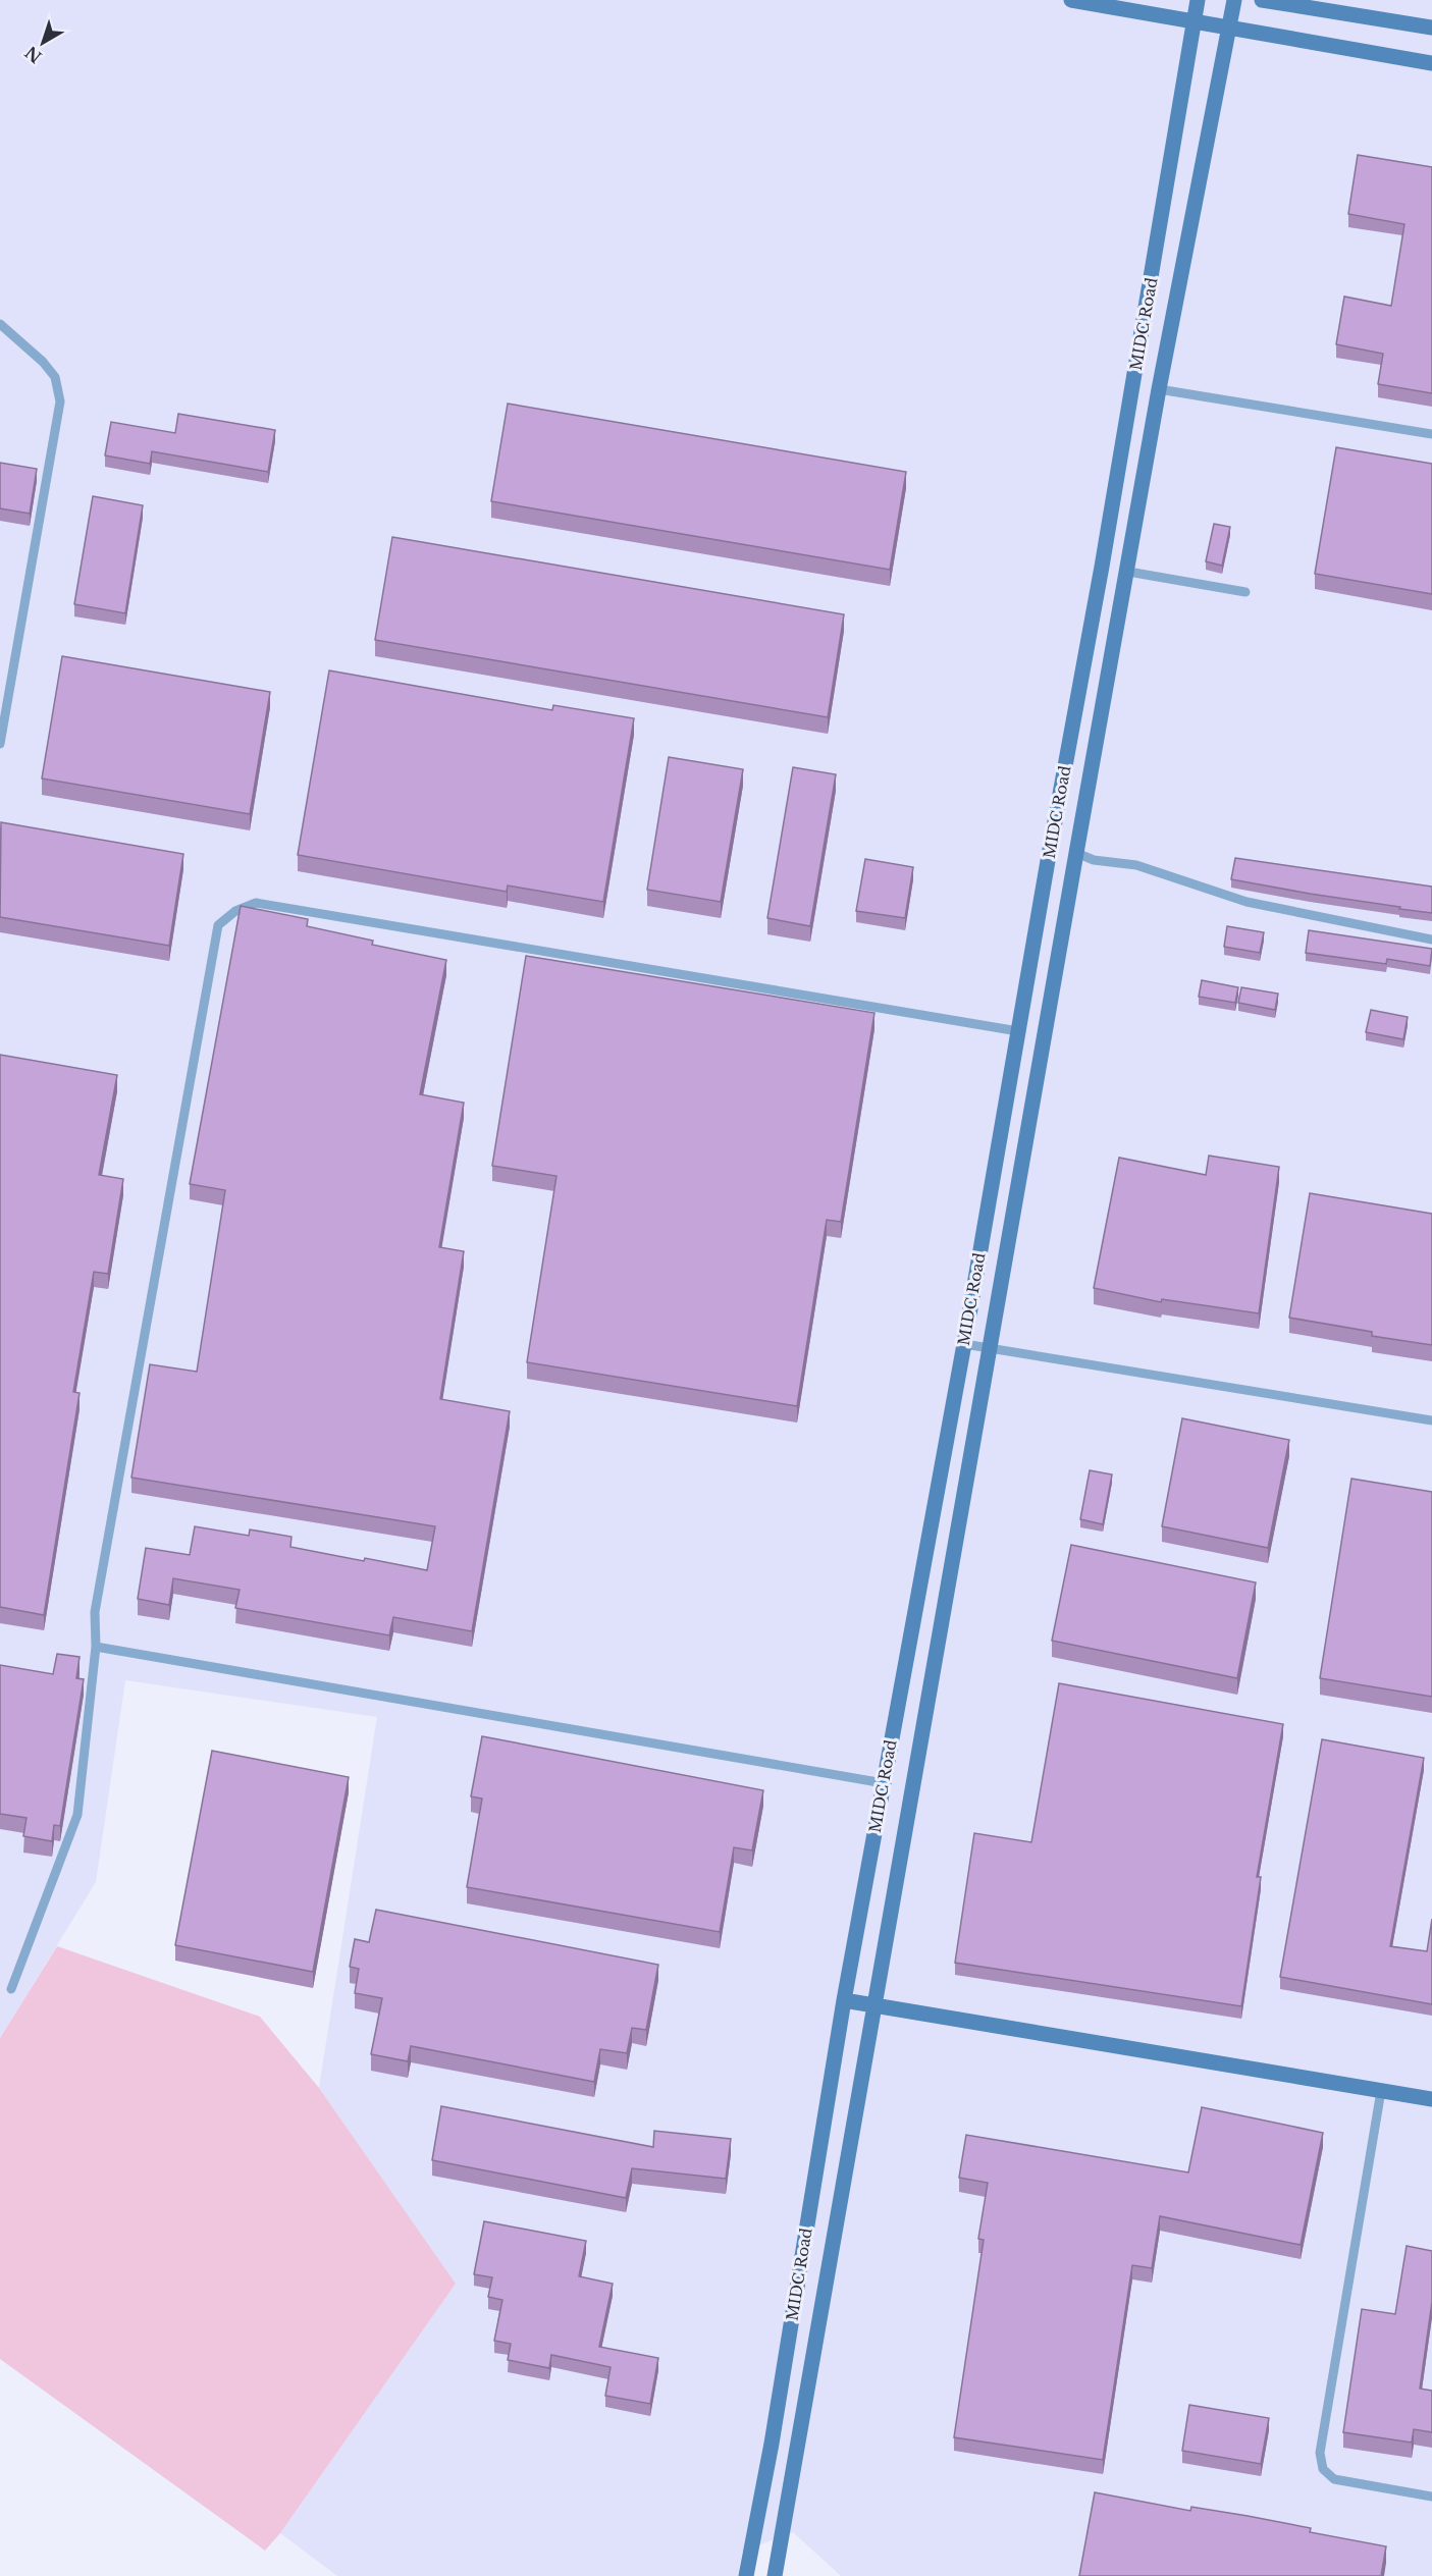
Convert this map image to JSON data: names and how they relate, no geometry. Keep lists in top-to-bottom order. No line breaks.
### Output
{"streets":{"street":["MIDC Road"]},"north":"bottom left"}
